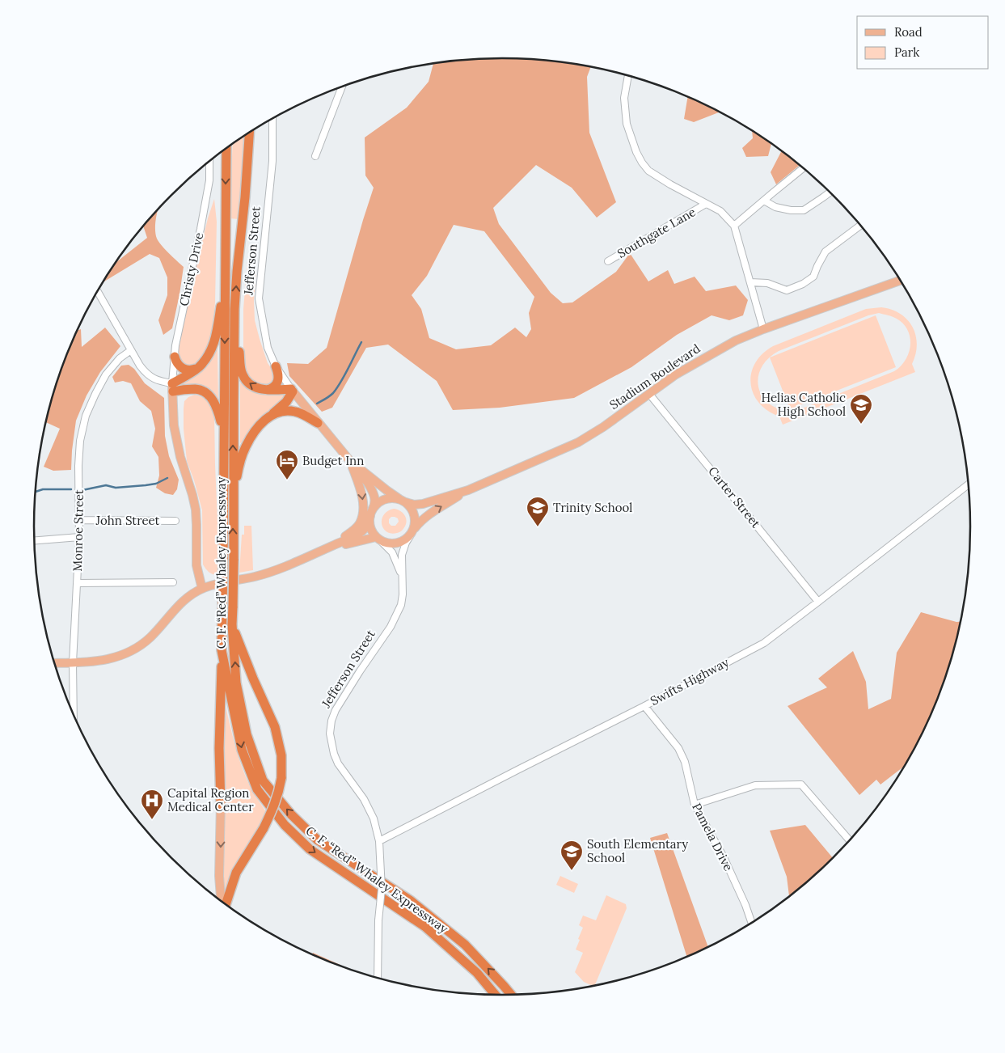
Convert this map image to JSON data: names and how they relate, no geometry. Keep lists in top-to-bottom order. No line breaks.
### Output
{"streets":{"highway":["C. F. “Red” Whaley Expressway"],"main road":["Jefferson Street","Stadium Boulevard"],"street":["Southgate Lane","Christy Drive","Carter Street","John Street","Monroe Street","Swifts Highway","Pamela Drive"]},"crossings":[["Jefferson Street","Swifts Highway"],["Stadium Boulevard","Carter Street"],["Carter Street","Swifts Highway"],["John Street","Monroe Street"],["Swifts Highway","Pamela Drive"]],"places":{"school or university":["Helias Catholic High School","Trinity School","South Elementary School"],"hotel":["Budget Inn"],"hospital":["Capital Region Medical Center"]},"legend":["Road","Park"]}
